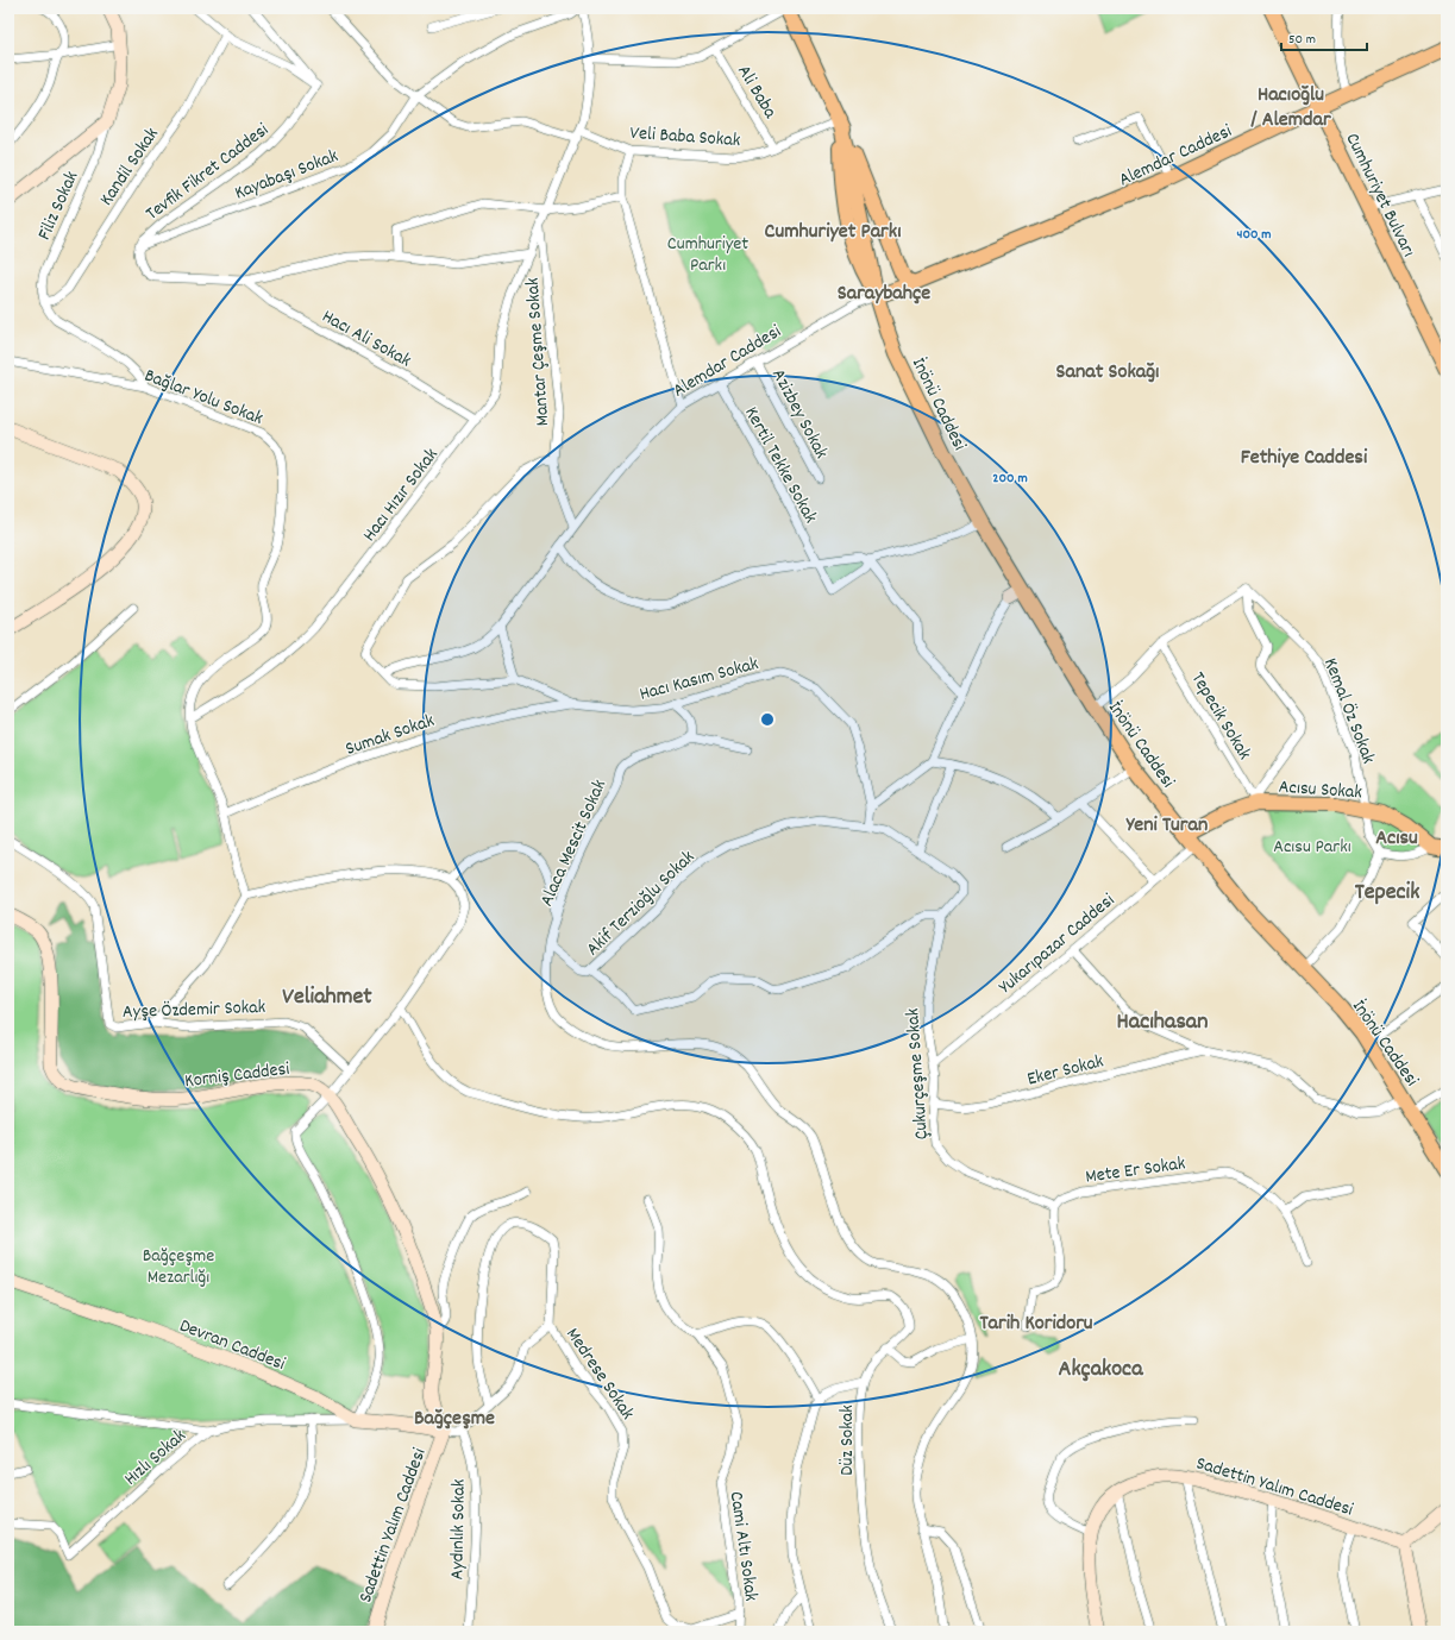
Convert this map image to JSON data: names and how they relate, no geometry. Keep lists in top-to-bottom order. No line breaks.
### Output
{"streets":{"main road":["Alemdar Caddesi","Cumhuriyet Bulvarı","İnönü Caddesi","Acısu Sokak","Korniş Caddesi","Devran Caddesi","Sadettin Yalım Caddesi"],"street":["Ali Baba","Veli Baba Sokak","Kandil Sokak","Tevfik Fikret Caddesi","Kayabaşı Sokak","Filiz Sokak","Hacı Ali Sokak","Mantar Çeşme Sokak","Bağlar Yolu Sokak","Azizbey Sokak","Kertil Tekke Sokak","Hacı Hızır Sokak","Hacı Kasım Sokak","Kemal Öz Sokak","Tepecik Sokak","Sumak Sokak","Alaca Mescit Sokak","Akif Terzioğlu Sokak","Yukarıpazar Caddesi","Ayşe Özdemir Sokak","Eker Sokak","Çukurçeşme Sokak","Mete Er Sokak","Medrese Sokak","Düz Sokak","Hızlı Sokak","Aydınlık Sokak","Cami Altı Sokak"]},"crossings":[["Ali Baba","Veli Baba Sokak"],["Veli Baba Sokak","Kayabaşı Sokak"],["Veli Baba Sokak","İnönü Caddesi"],["Veli Baba Sokak","Hacı Hızır Sokak"],["Alemdar Caddesi","Cumhuriyet Bulvarı"],["Alemdar Caddesi","Mantar Çeşme Sokak"],["Alemdar Caddesi","İnönü Caddesi"],["Alemdar Caddesi","Azizbey Sokak"],["Alemdar Caddesi","Kertil Tekke Sokak"],["Alemdar Caddesi","Hacı Kasım Sokak"],["Kandil Sokak","Filiz Sokak"],["Tevfik Fikret Caddesi","Kayabaşı Sokak"],["Hacı Ali Sokak","Hacı Hızır Sokak"],["Mantar Çeşme Sokak","Hacı Hızır Sokak"],["Mantar Çeşme Sokak","Hacı Kasım Sokak"],["Bağlar Yolu Sokak","Hacı Hızır Sokak"],["İnönü Caddesi","Acısu Sokak"],["İnönü Caddesi","Yukarıpazar Caddesi"],["Hacı Kasım Sokak","Sumak Sokak"],["Hacı Kasım Sokak","Akif Terzioğlu Sokak"],["Kemal Öz Sokak","Acısu Sokak"],["Tepecik Sokak","Acısu Sokak"],["Acısu Sokak","Yukarıpazar Caddesi"],["Alaca Mescit Sokak","Akif Terzioğlu Sokak"],["Yukarıpazar Caddesi","Çukurçeşme Sokak"],["Eker Sokak","Çukurçeşme Sokak"],["Çukurçeşme Sokak","Mete Er Sokak"],["Devran Caddesi","Hızlı Sokak"],["Devran Caddesi","Sadettin Yalım Caddesi"],["Medrese Sokak","Aydınlık Sokak"],["Medrese Sokak","Cami Altı Sokak"]],"districts":["Hacıoğlu / Alemdar","Cumhuriyet Parkı","Saraybahçe","Sanat Sokağı","Fethiye Caddesi","Yeni Turan","Acısu","Tepecik","Veliahmet","Hacıhasan","Tarih Koridoru","Akçakoca","Bağçeşme"],"parks":["Cumhuriyet Parkı","Acısu Parkı","Bağçeşme Mezarlığı"],"scale_bar":"50 m","rings":["400 m","200 m"]}
